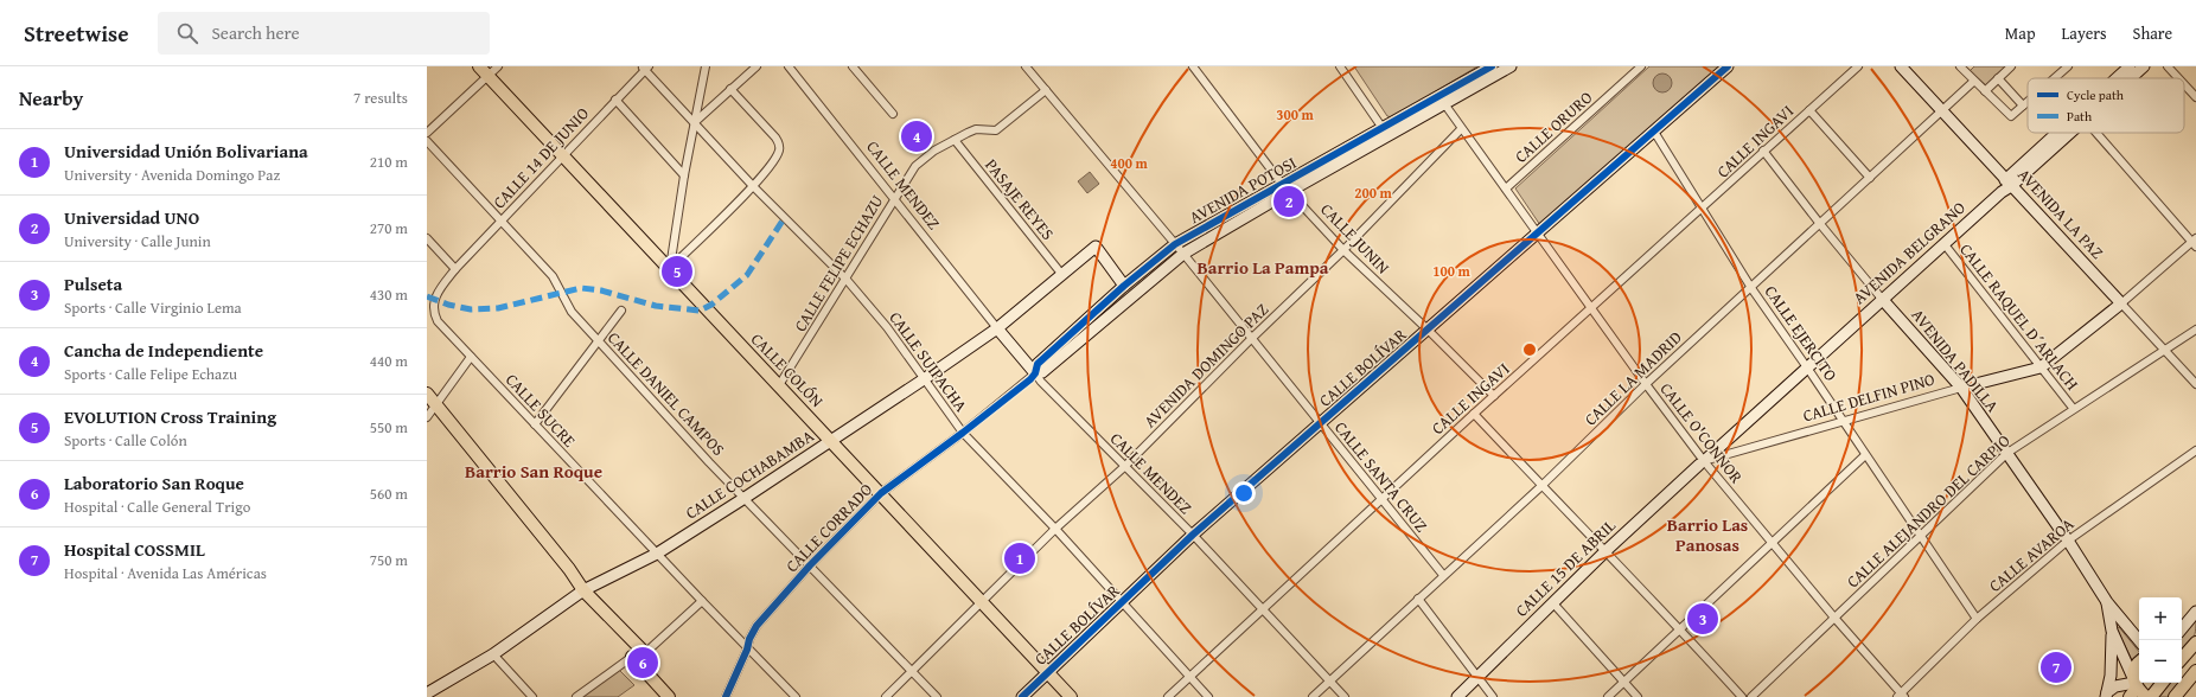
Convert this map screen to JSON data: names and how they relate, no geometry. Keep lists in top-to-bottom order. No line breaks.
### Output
{"streets":{"main road":["CALLE COLÓN"],"street":["CALLE ORURO","CALLE INGAVI","CALLE 14 DE JUNIO","CALLE MENDEZ","AVENIDA POTOSI","PASAJE REYES","AVENIDA LA PAZ","CALLE JUNIN","AVENIDA BELGRANO","CALLE FELIPE ECHAZU","CALLE RAQUEL D´ARLACH","CALLE EJERCITO","AVENIDA PADILLA","CALLE SUIPACHA","AVENIDA DOMINGO PAZ","CALLE BOLÍVAR","CALLE LA MADRID","CALLE DANIEL CAMPOS","CALLE DELFIN PINO","CALLE SUCRE","CALLE O'CONNOR","CALLE COCHABAMBA","CALLE SANTA CRUZ","CALLE ALEJANDRO DEL CARPIO","CALLE CORRADO","CALLE AVAROA","CALLE 15 DE ABRIL"]},"crossings":[["CALLE ORURO","CALLE O'CONNOR"],["CALLE INGAVI","CALLE MENDEZ"],["CALLE INGAVI","CALLE JUNIN"],["CALLE INGAVI","CALLE EJERCITO"],["CALLE INGAVI","AVENIDA PADILLA"],["CALLE INGAVI","CALLE SUIPACHA"],["CALLE INGAVI","CALLE O'CONNOR"],["CALLE INGAVI","CALLE SANTA CRUZ"],["CALLE 14 DE JUNIO","CALLE SUIPACHA"],["CALLE 14 DE JUNIO","CALLE COLÓN"],["CALLE 14 DE JUNIO","CALLE DANIEL CAMPOS"],["CALLE 14 DE JUNIO","CALLE SUCRE"],["CALLE MENDEZ","AVENIDA POTOSI"],["CALLE MENDEZ","CALLE FELIPE ECHAZU"],["CALLE MENDEZ","AVENIDA DOMINGO PAZ"],["CALLE MENDEZ","CALLE BOLÍVAR"],["CALLE MENDEZ","CALLE LA MADRID"],["CALLE MENDEZ","CALLE COCHABAMBA"],["CALLE MENDEZ","CALLE CORRADO"],["AVENIDA POTOSI","CALLE JUNIN"],["AVENIDA POTOSI","CALLE O'CONNOR"],["AVENIDA POTOSI","CALLE COCHABAMBA"],["AVENIDA POTOSI","CALLE SANTA CRUZ"],["AVENIDA POTOSI","CALLE CORRADO"],["PASAJE REYES","CALLE FELIPE ECHAZU"],["PASAJE REYES","CALLE COCHABAMBA"],["AVENIDA LA PAZ","AVENIDA BELGRANO"],["AVENIDA LA PAZ","CALLE LA MADRID"],["AVENIDA LA PAZ","CALLE DELFIN PINO"],["AVENIDA LA PAZ","CALLE ALEJANDRO DEL CARPIO"],["CALLE JUNIN","AVENIDA DOMINGO PAZ"],["CALLE JUNIN","CALLE BOLÍVAR"],["AVENIDA BELGRANO","CALLE RAQUEL D´ARLACH"],["AVENIDA BELGRANO","CALLE EJERCITO"],["AVENIDA BELGRANO","AVENIDA PADILLA"],["AVENIDA BELGRANO","CALLE DELFIN PINO"],["AVENIDA BELGRANO","CALLE O'CONNOR"],["AVENIDA BELGRANO","CALLE 15 DE ABRIL"],["CALLE FELIPE ECHAZU","CALLE SUIPACHA"],["CALLE FELIPE ECHAZU","CALLE COLÓN"],["CALLE FELIPE ECHAZU","CALLE SANTA CRUZ"],["CALLE RAQUEL D´ARLACH","CALLE DELFIN PINO"],["CALLE RAQUEL D´ARLACH","CALLE ALEJANDRO DEL CARPIO"],["CALLE EJERCITO","CALLE BOLÍVAR"],["CALLE EJERCITO","CALLE LA MADRID"],["CALLE EJERCITO","CALLE DELFIN PINO"],["CALLE EJERCITO","CALLE ALEJANDRO DEL CARPIO"],["CALLE EJERCITO","CALLE AVAROA"],["AVENIDA PADILLA","CALLE LA MADRID"],["AVENIDA PADILLA","CALLE DELFIN PINO"],["AVENIDA PADILLA","CALLE ALEJANDRO DEL CARPIO"],["AVENIDA PADILLA","CALLE AVAROA"],["CALLE SUIPACHA","AVENIDA DOMINGO PAZ"],["CALLE SUIPACHA","CALLE BOLÍVAR"],["CALLE SUIPACHA","CALLE COCHABAMBA"],["CALLE SUIPACHA","CALLE CORRADO"],["AVENIDA DOMINGO PAZ","CALLE COLÓN"],["AVENIDA DOMINGO PAZ","CALLE DANIEL CAMPOS"],["AVENIDA DOMINGO PAZ","CALLE O'CONNOR"],["AVENIDA DOMINGO PAZ","CALLE SANTA CRUZ"],["CALLE BOLÍVAR","CALLE COLÓN"],["CALLE BOLÍVAR","CALLE O'CONNOR"],["CALLE BOLÍVAR","CALLE SANTA CRUZ"],["CALLE COLÓN","CALLE COCHABAMBA"],["CALLE COLÓN","CALLE CORRADO"],["CALLE LA MADRID","CALLE O'CONNOR"],["CALLE LA MADRID","CALLE SANTA CRUZ"],["CALLE DANIEL CAMPOS","CALLE COCHABAMBA"],["CALLE DANIEL CAMPOS","CALLE CORRADO"],["CALLE DELFIN PINO","CALLE O'CONNOR"],["CALLE DELFIN PINO","CALLE 15 DE ABRIL"],["CALLE SUCRE","CALLE COCHABAMBA"],["CALLE SUCRE","CALLE CORRADO"],["CALLE O'CONNOR","CALLE ALEJANDRO DEL CARPIO"],["CALLE O'CONNOR","CALLE AVAROA"],["CALLE O'CONNOR","CALLE 15 DE ABRIL"]],"districts":["Barrio La Pampa","Barrio San Roque","Barrio Las Panosas"],"legend":["Cycle path","Path"],"page":{"header":"Streetwise","search":"Search here","nav":["Map","Layers","Share"],"heading":["Nearby","7 results"],"pins":["4","2","5","1","3","6","7"],"list":[{"mark":"1","name":"Universidad Unión Bolivariana","note":"University · Avenida Domingo Paz","value":"210 m"},{"mark":"2","name":"Universidad UNO","note":"University · Calle Junin","value":"270 m"},{"mark":"3","name":"Pulseta","note":"Sports · Calle Virginio Lema","value":"430 m"},{"mark":"4","name":"Cancha de Independiente","note":"Sports · Calle Felipe Echazu","value":"440 m"},{"mark":"5","name":"EVOLUTION Cross Training","note":"Sports · Calle Colón","value":"550 m"},{"mark":"6","name":"Laboratorio San Roque","note":"Hospital · Calle General Trigo","value":"560 m"},{"mark":"7","name":"Hospital COSSMIL","note":"Hospital · Avenida Las Américas","value":"750 m"}],"map_buttons":["+","−"]},"rings":["300 m","400 m","200 m","100 m"]}
